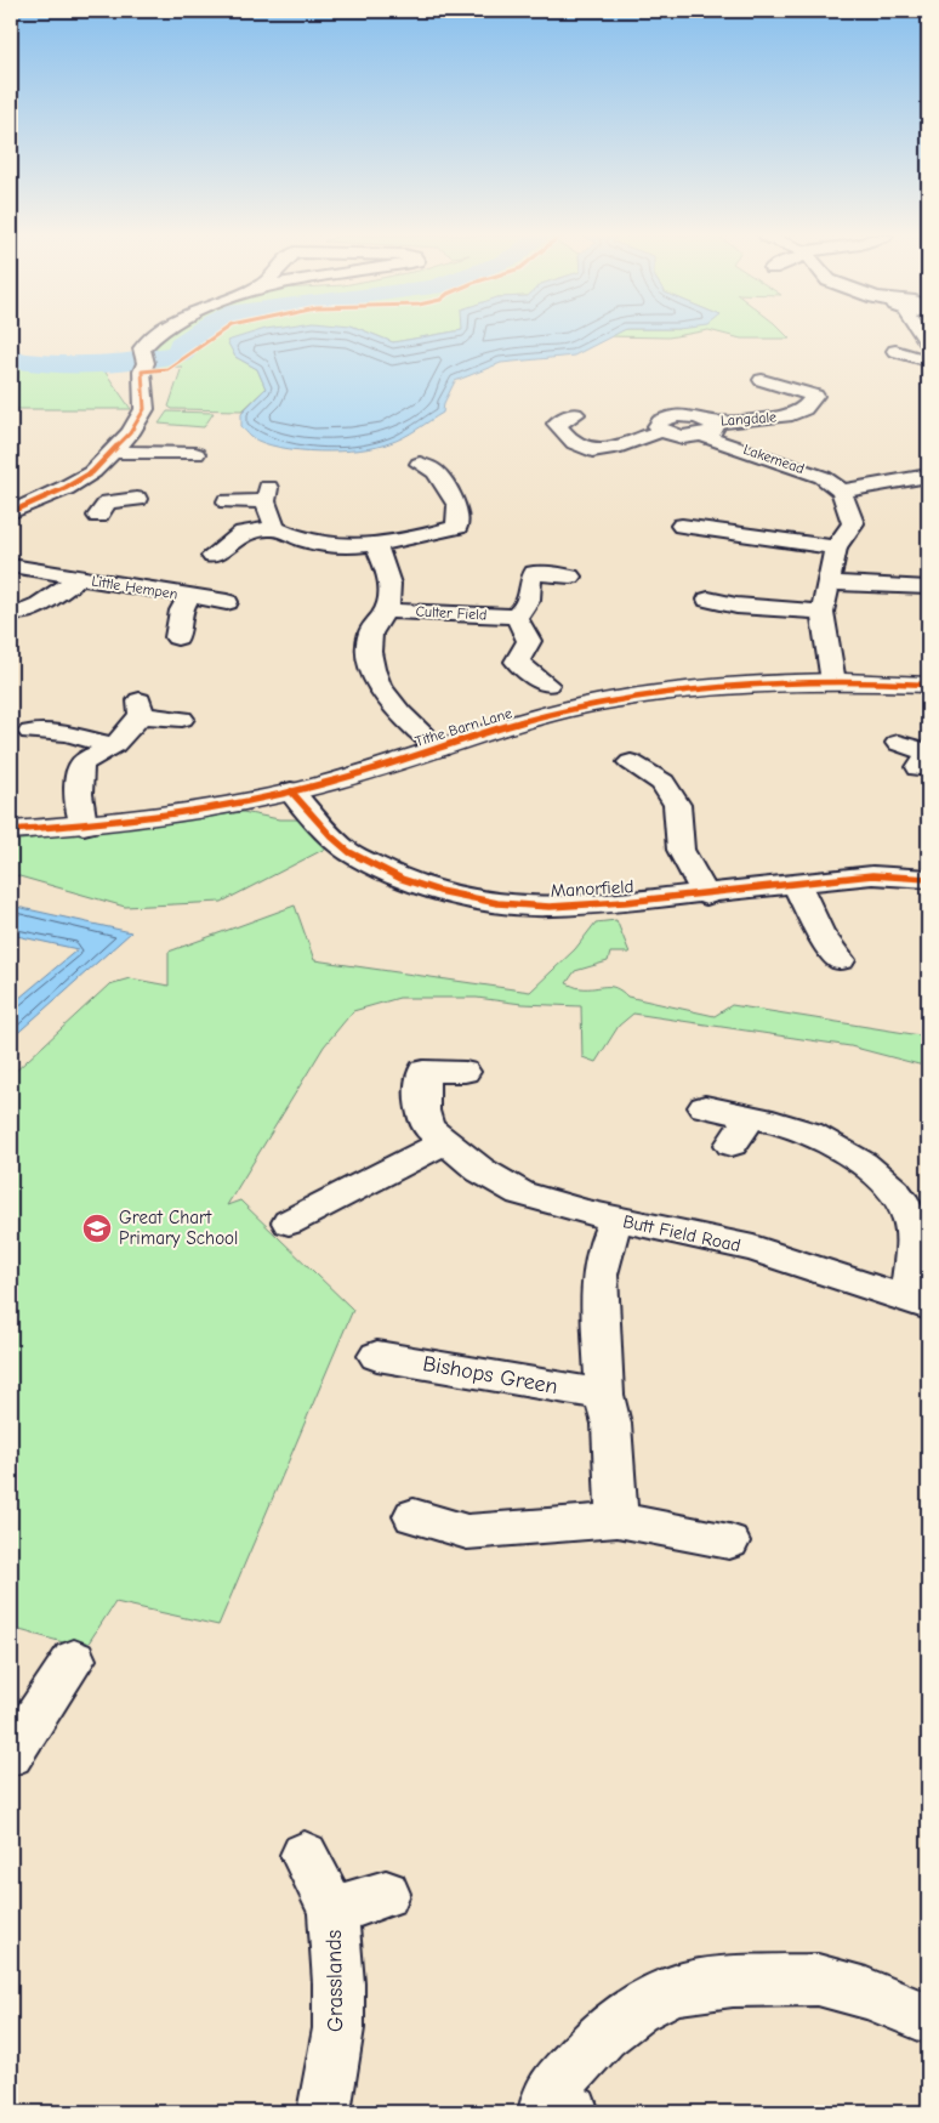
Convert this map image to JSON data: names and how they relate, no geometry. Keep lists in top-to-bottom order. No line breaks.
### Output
{"streets":{"street":["Langdale","Lakemead","Little Hempen","Culter Field","Tithe Barn Lane","Manorfield","Butt Field Road","Bishops Green","Grasslands"]},"crossings":[["Langdale","Lakemead"],["Tithe Barn Lane","Manorfield"]],"places":{"school or university":["Great Chart Primary School"]}}
